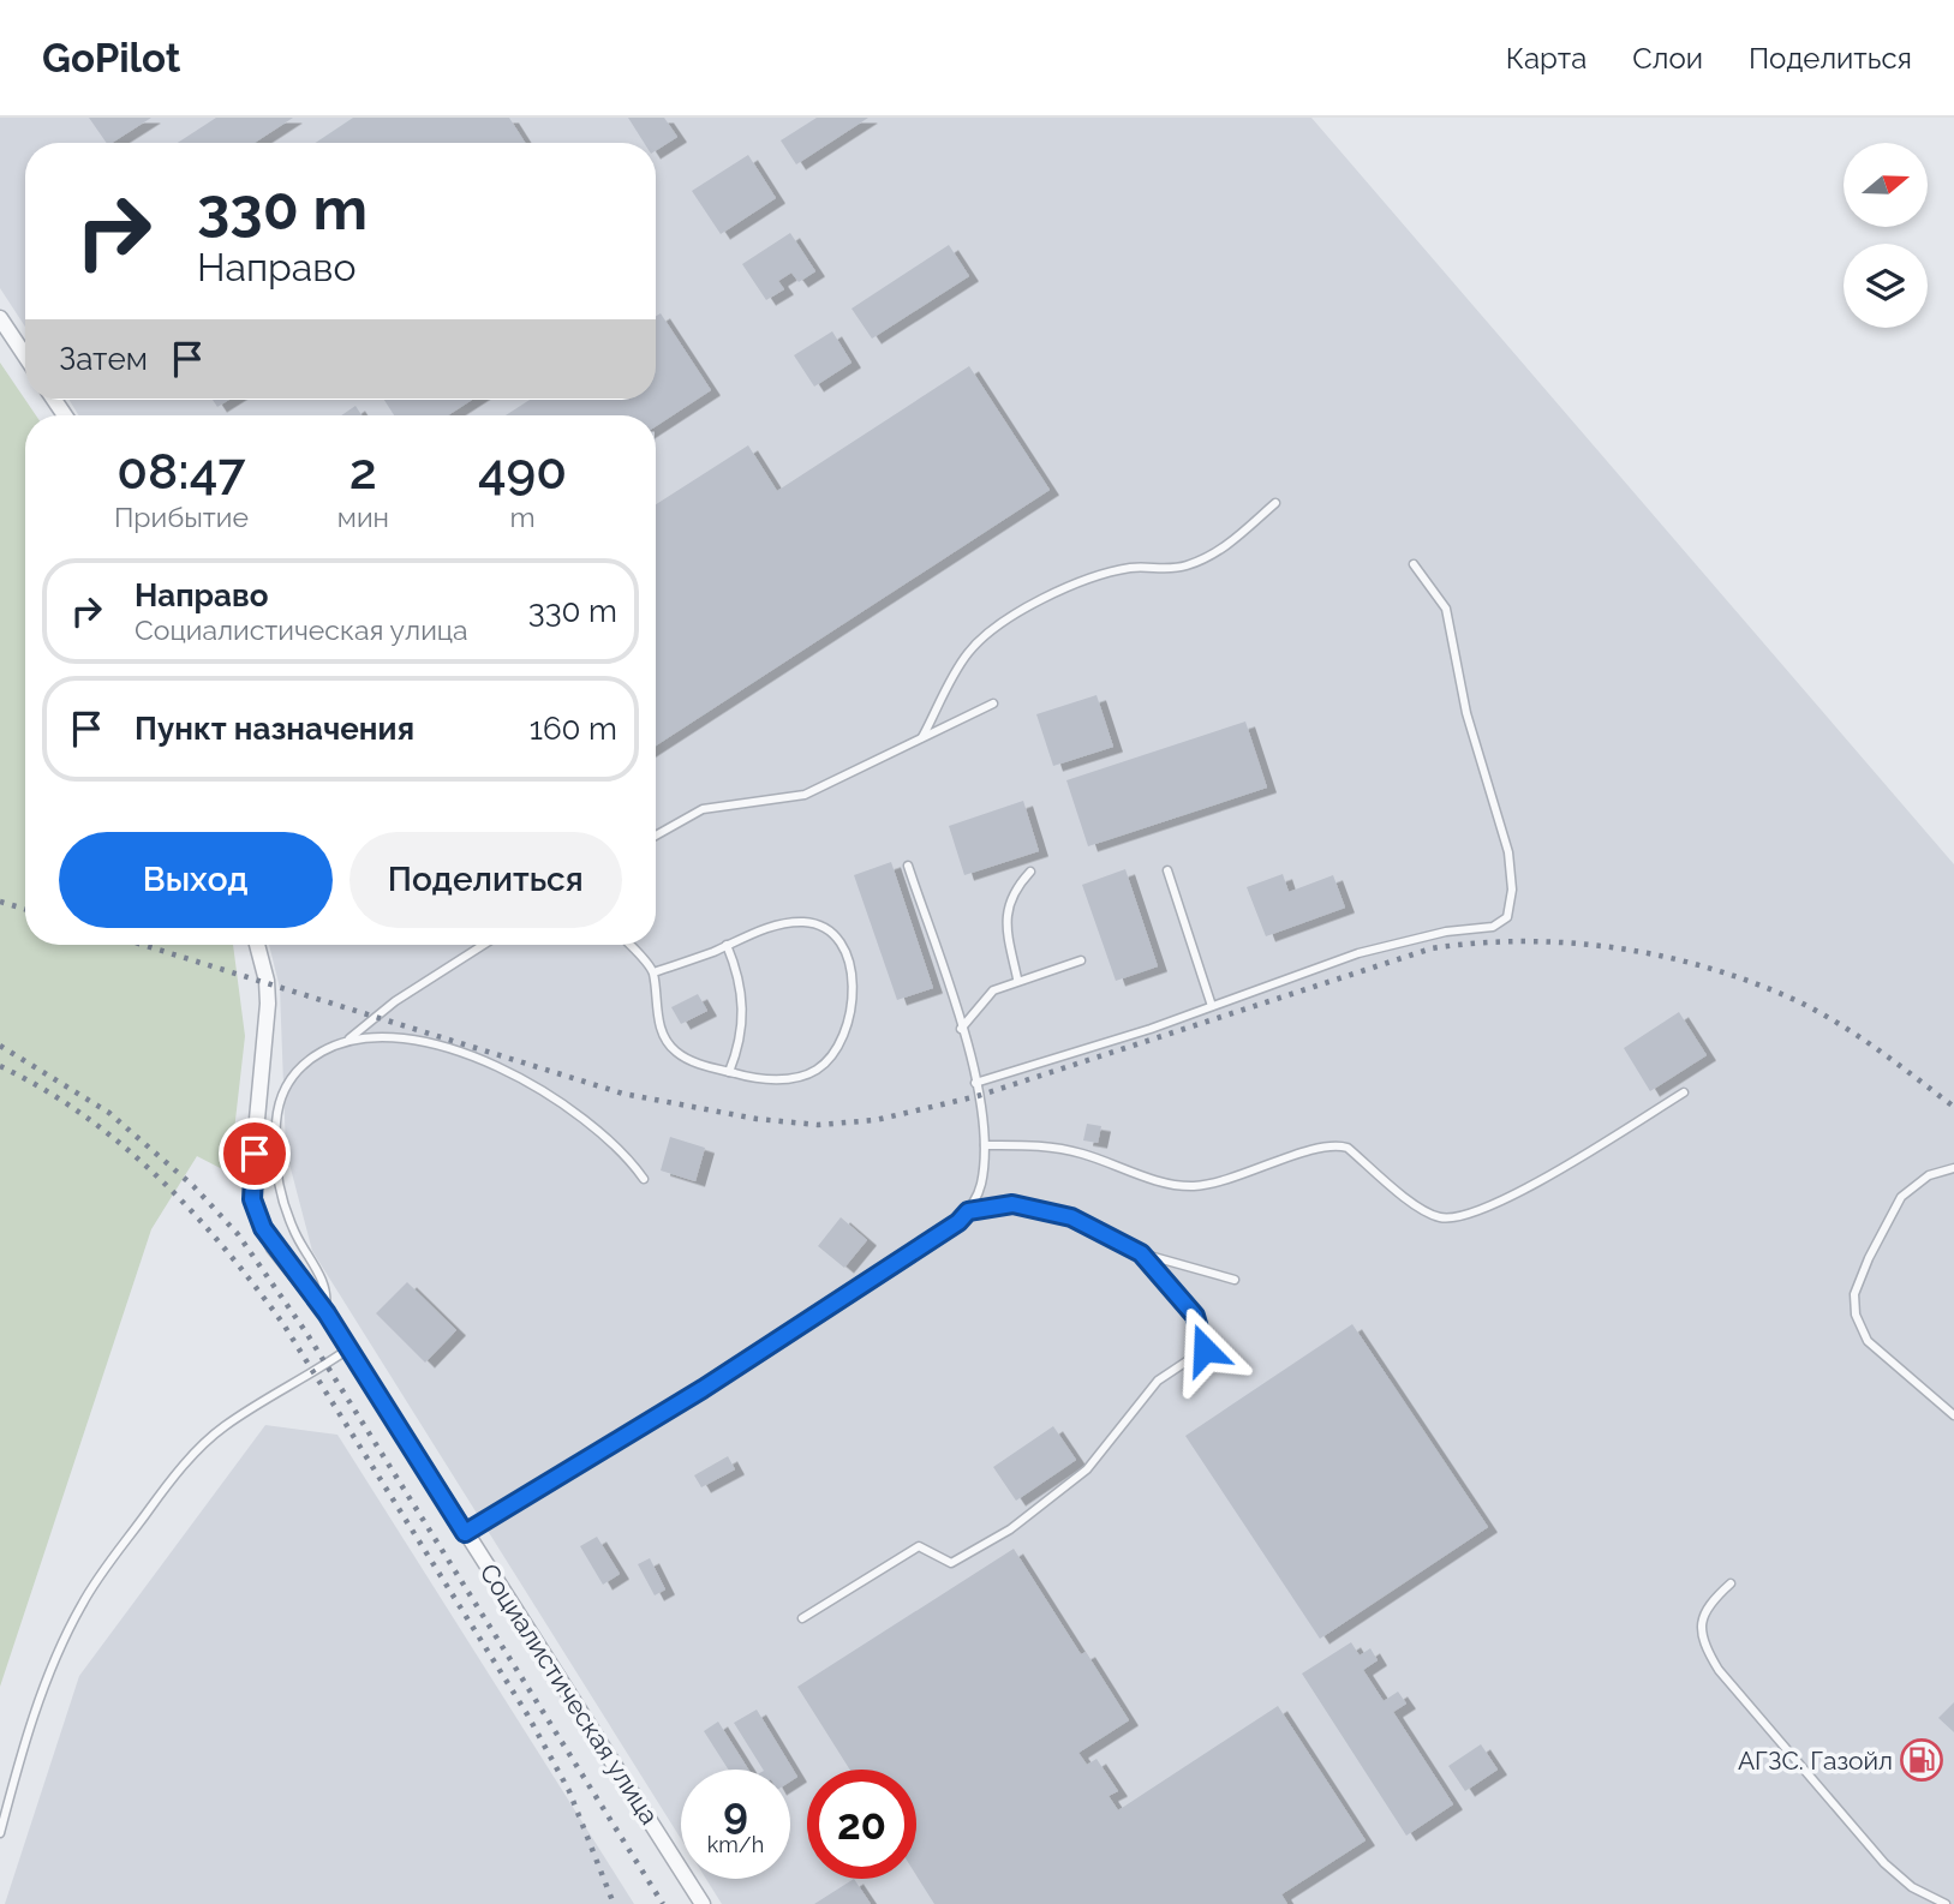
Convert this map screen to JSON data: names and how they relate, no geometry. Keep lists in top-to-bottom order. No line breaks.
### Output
{"streets":{"street":["Социалистическая улица"]},"places":{"fuel station":["АГЗС. Газойл"]},"north":"right","page":{"header":"GoPilot","nav":["Карта","Слои","Поделиться"],"turn":["330 m","Направо"],"then":"Затем","eta":["08:47","Прибытие","2","мин","490","m"],"list":[{"name":"Направо","note":"Социалистическая улица","value":"330 m"},{"name":"Пункт назначения","value":"160 m"}],"buttons":["Выход","Поделиться"],"speed":"9 km/h","limit":"20"}}
